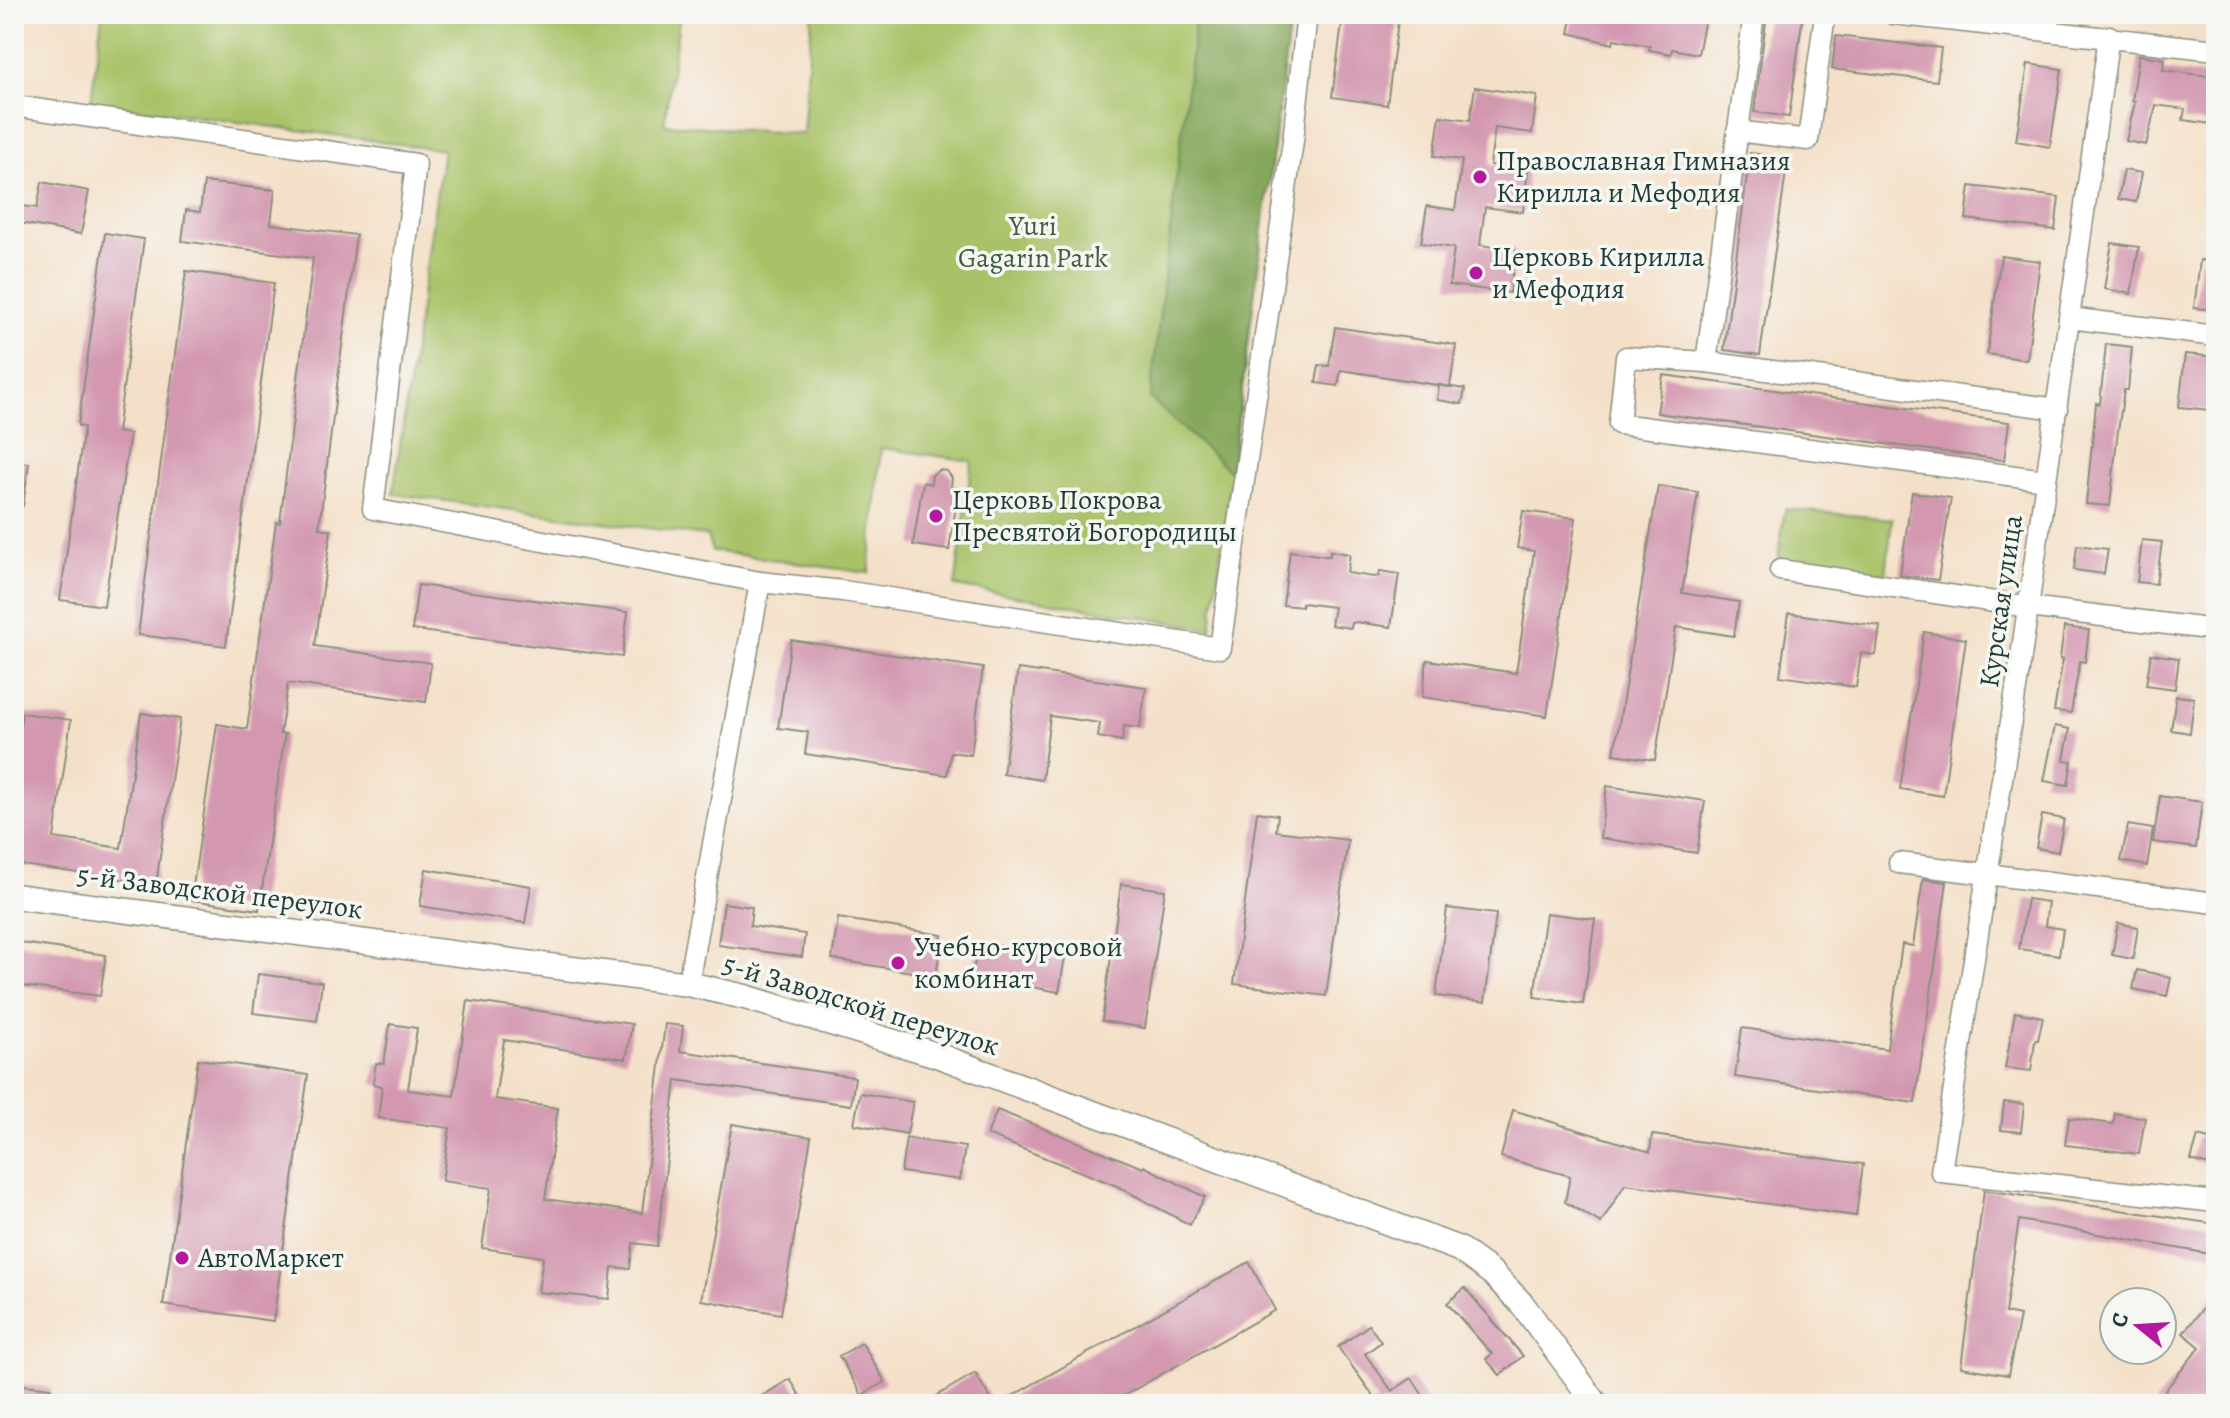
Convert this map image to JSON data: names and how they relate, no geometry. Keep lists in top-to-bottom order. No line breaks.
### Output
{"streets":{"street":["Курская улица","5-й Заводской переулок"]},"parks":["Yuri Gagarin Park"],"places":["Православная Гимназия Кирилла и Мефодия","Церковь Кирилла и Мефодия","Церковь Покрова Пресвятой Богородицы","Учебно-курсовой комбинат","АвтоМаркет"],"north":"left"}
